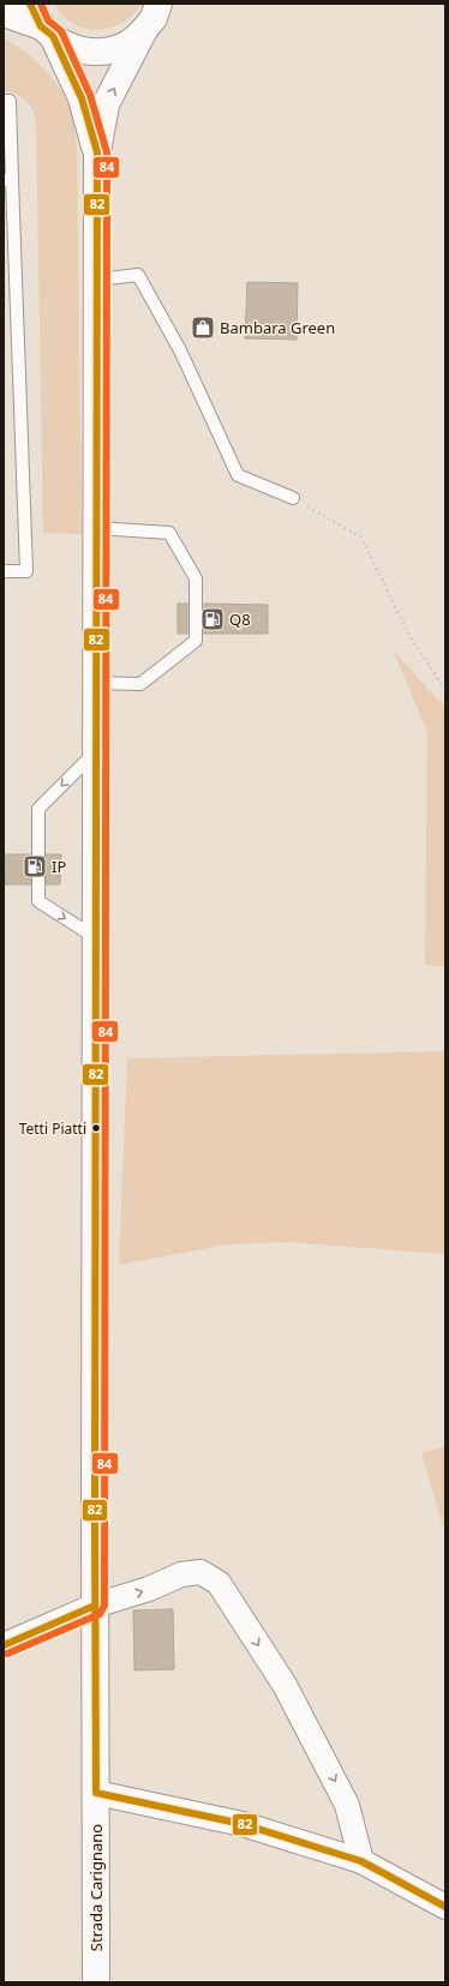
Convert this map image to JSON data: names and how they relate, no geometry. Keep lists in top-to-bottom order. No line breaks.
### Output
{"streets":{"main road":["Strada Carignano"]},"places":{"shop":["Bambara Green"],"fuel station":["Q8","IP"],"other":["Tetti Piatti"]},"lines":["transit line 82","transit line 84"]}
